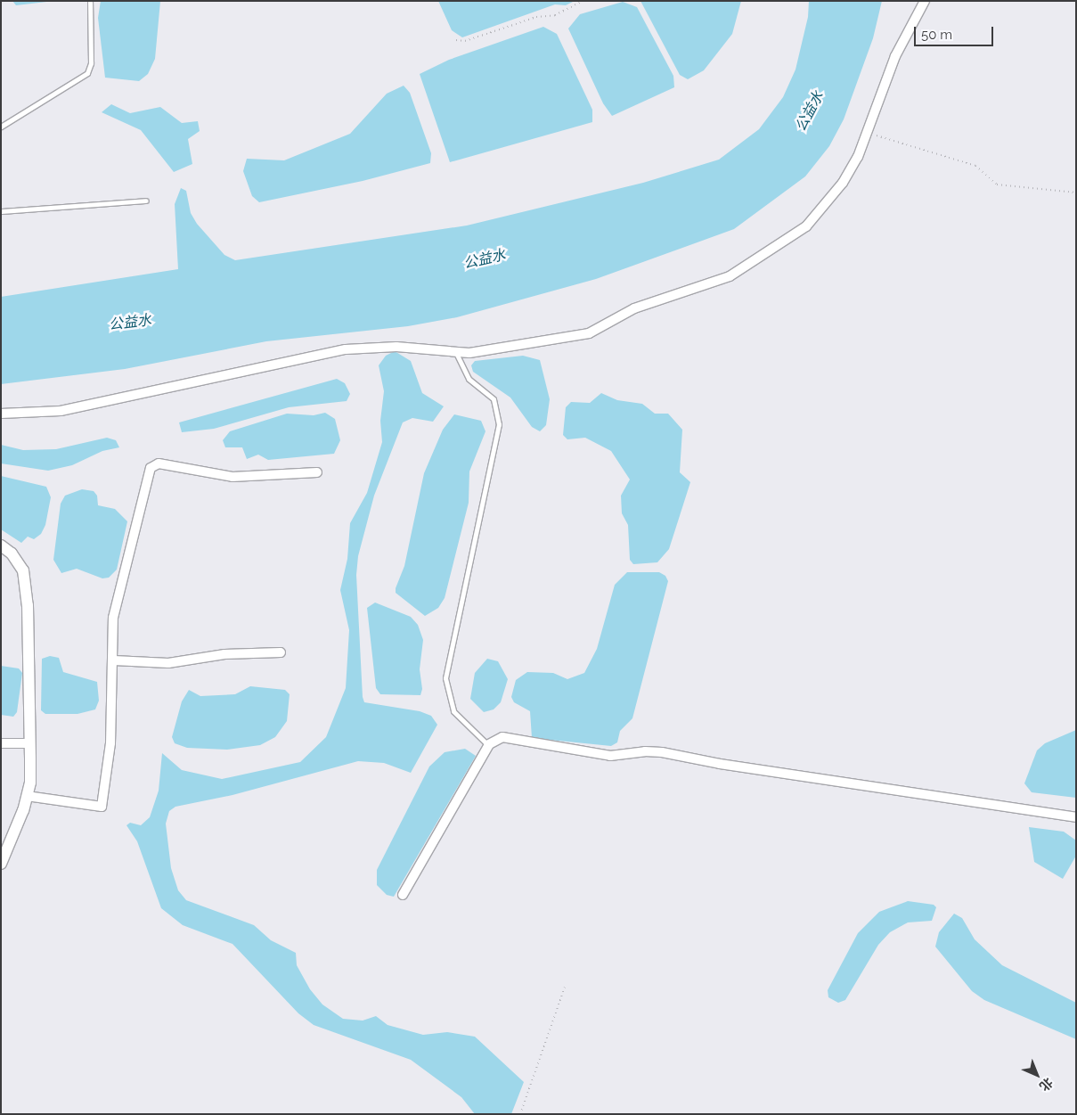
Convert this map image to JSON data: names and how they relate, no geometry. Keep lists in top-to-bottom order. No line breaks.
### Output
{"water":["公益水"],"scale_bar":"50 m","north":"bottom right"}
